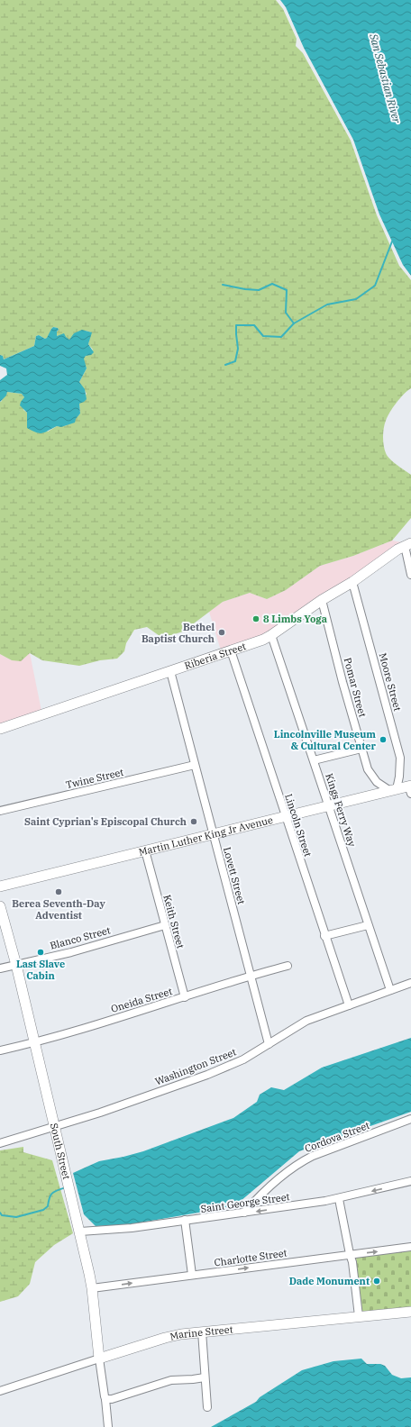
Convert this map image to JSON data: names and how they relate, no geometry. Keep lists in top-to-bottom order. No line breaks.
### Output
{"streets":{"street":["Riberia Street","Moore Street","Pomar Street","Twine Street","Kings Ferry Way","Lincoln Street","Martin Luther King Jr Avenue","Lovett Street","Keith Street","Blanco Street","Oneida Street","Washington Street","Cordova Street","South Street","Saint George Street","Charlotte Street","Marine Street"]},"crossings":[["Riberia Street","Moore Street"],["Riberia Street","Pomar Street"],["Riberia Street","Kings Ferry Way"],["Riberia Street","Lincoln Street"],["Riberia Street","Lovett Street"],["Moore Street","Pomar Street"],["Moore Street","Martin Luther King Jr Avenue"],["Pomar Street","Martin Luther King Jr Avenue"],["Twine Street","Lovett Street"],["Kings Ferry Way","Martin Luther King Jr Avenue"],["Kings Ferry Way","Washington Street"],["Lincoln Street","Martin Luther King Jr Avenue"],["Lincoln Street","Washington Street"],["Martin Luther King Jr Avenue","Lovett Street"],["Martin Luther King Jr Avenue","Keith Street"],["Lovett Street","Oneida Street"],["Lovett Street","Washington Street"],["Keith Street","Blanco Street"],["Keith Street","Oneida Street"],["Blanco Street","South Street"],["Oneida Street","South Street"],["Washington Street","South Street"],["Cordova Street","Saint George Street"],["South Street","Saint George Street"],["South Street","Charlotte Street"],["South Street","Marine Street"]],"one_way":["Saint George Street","Charlotte Street"],"water":["San Sebastian River"],"places":["8 Limbs Yoga","Bethel Baptist Church","Lincolnville Museum & Cultural Center","Saint Cyprian's Episcopal Church","Berea Seventh-Day Adventist","Last Slave Cabin","Dade Monument"]}
